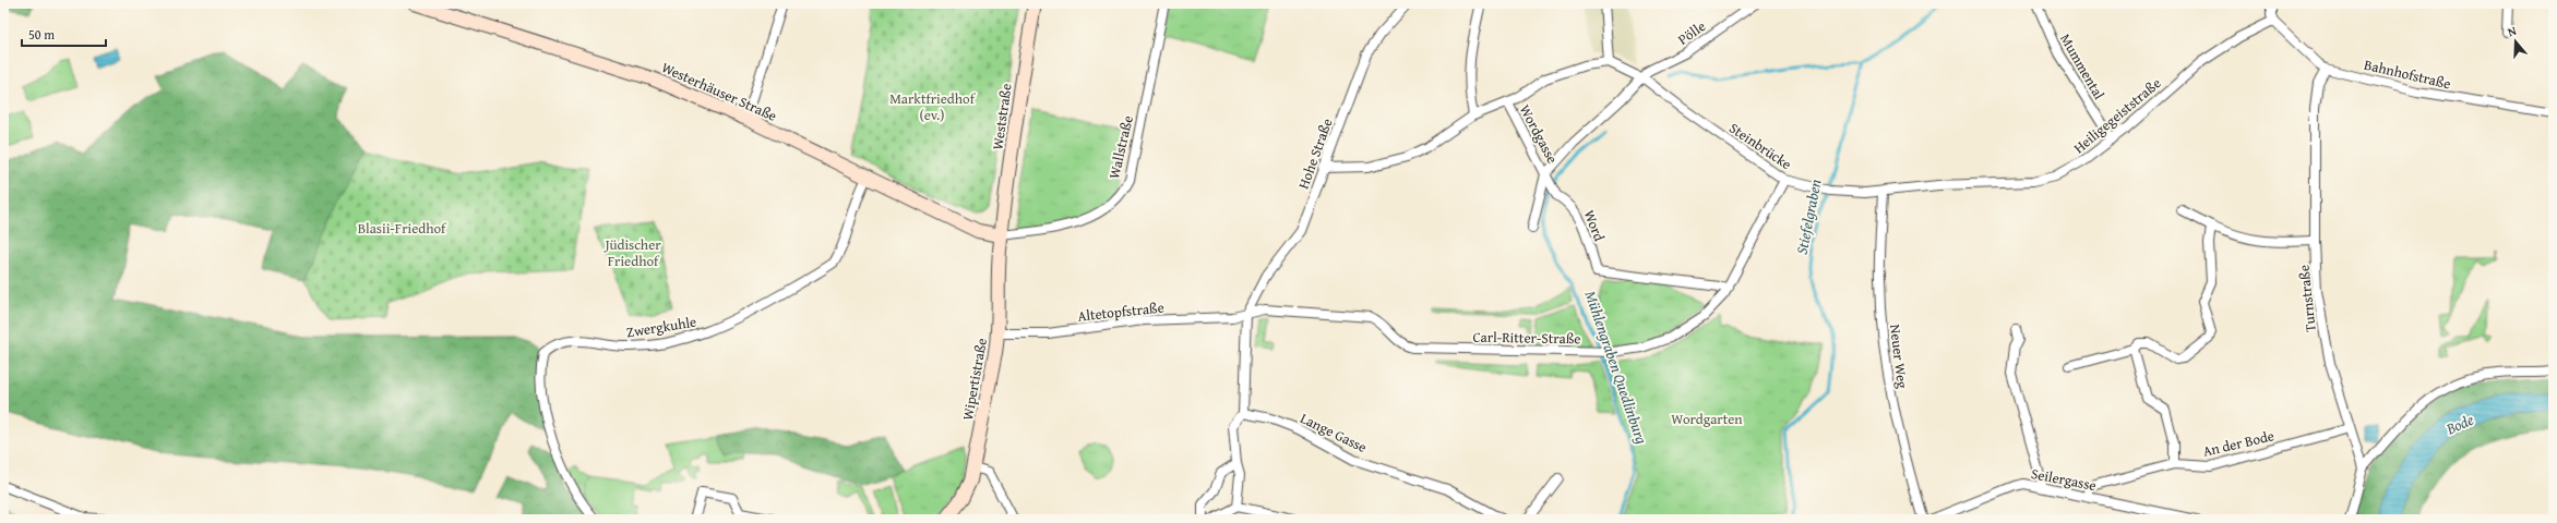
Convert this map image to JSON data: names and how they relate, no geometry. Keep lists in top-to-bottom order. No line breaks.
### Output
{"streets":{"main road":["Westerhäuser Straße","Weststraße","Wipertistraße"],"street":["Pölle","Mummental","Bahnhofstraße","Heiligegeiststraße","Wordgasse","Steinbrücke","Wallstraße","Hohe Straße","Word","Turnstraße","Altetopfstraße","Zwergkuhle","Carl-Ritter-Straße","Neuer Weg","Lange Gasse","An der Bode","Seilergasse"]},"crossings":[["Pölle","Steinbrücke"],["Mummental","Heiligegeiststraße"],["Bahnhofstraße","Heiligegeiststraße"],["Bahnhofstraße","Turnstraße"],["Westerhäuser Straße","Weststraße"],["Westerhäuser Straße","Wallstraße"],["Westerhäuser Straße","Zwergkuhle"],["Westerhäuser Straße","Wipertistraße"],["Heiligegeiststraße","Steinbrücke"],["Heiligegeiststraße","Neuer Weg"],["Weststraße","Wallstraße"],["Weststraße","Wipertistraße"],["Wordgasse","Word"],["Steinbrücke","Carl-Ritter-Straße"],["Steinbrücke","Neuer Weg"],["Wallstraße","Wipertistraße"],["Hohe Straße","Altetopfstraße"],["Hohe Straße","Carl-Ritter-Straße"],["Word","Carl-Ritter-Straße"],["Turnstraße","An der Bode"],["Altetopfstraße","Carl-Ritter-Straße"],["Altetopfstraße","Wipertistraße"],["An der Bode","Seilergasse"]],"water":["Stiefelgraben","Mühlengraben Quedlinburg","Bode"],"parks":["Marktfriedhof (ev.)","Blasii-Friedhof","Jüdischer Friedhof","Wordgarten"],"scale_bar":"50 m","north":"top"}
